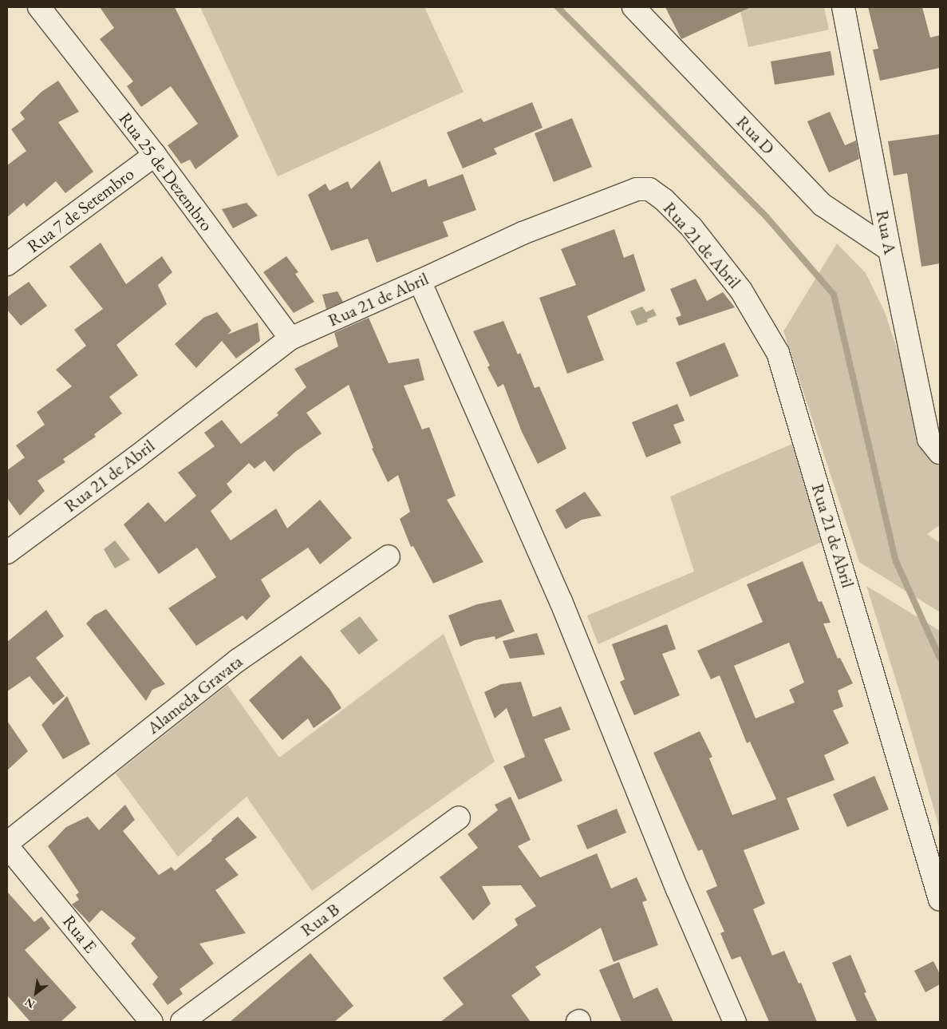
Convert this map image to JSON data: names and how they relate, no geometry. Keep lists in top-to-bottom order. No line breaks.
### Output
{"streets":{"street":["Rua D","Rua 25 de Dezembro","Rua 7 de Setembro","Rua A","Rua 21 de Abril","Alameda Gravata","Rua B","Rua E"]},"crossings":[["Rua D","Rua A"],["Rua 25 de Dezembro","Rua 7 de Setembro"],["Rua 25 de Dezembro","Rua 21 de Abril"],["Alameda Gravata","Rua E"]],"north":"bottom left"}
